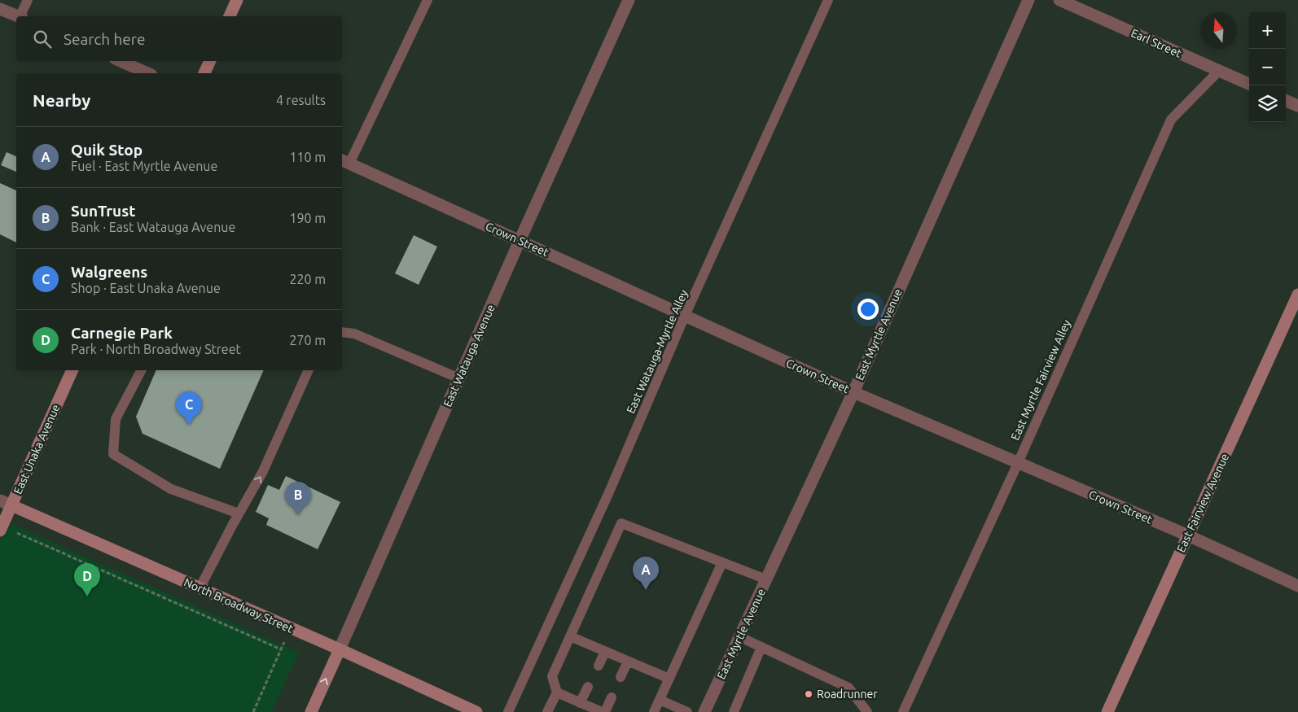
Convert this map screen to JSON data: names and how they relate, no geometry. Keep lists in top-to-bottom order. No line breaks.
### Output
{"streets":{"main road":["East Watauga Avenue","East Unaka Avenue","East Fairview Avenue","North Broadway Street"],"street":["Earl Street","Crown Street","East Myrtle Avenue"],"lane":["East Watauga-Myrtle Alley","East Myrtle Fairview Alley"]},"crossings":[["Earl Street","East Myrtle Fairview Alley"],["Crown Street","East Myrtle Avenue"],["Crown Street","East Watauga-Myrtle Alley"],["Crown Street","East Watauga Avenue"],["Crown Street","East Myrtle Fairview Alley"],["Crown Street","East Fairview Avenue"],["East Watauga Avenue","North Broadway Street"],["East Unaka Avenue","North Broadway Street"]],"places":["Roadrunner"],"north":"top","page":{"map_buttons":["+","−"],"search":"Search here","heading":["Nearby","4 results"],"list":[{"mark":"A","name":"Quik Stop","note":"Fuel · East Myrtle Avenue","value":"110 m"},{"mark":"B","name":"SunTrust","note":"Bank · East Watauga Avenue","value":"190 m"},{"mark":"C","name":"Walgreens","note":"Shop · East Unaka Avenue","value":"220 m"},{"mark":"D","name":"Carnegie Park","note":"Park · North Broadway Street","value":"270 m"}],"pins":["C","B","A","D"]}}
